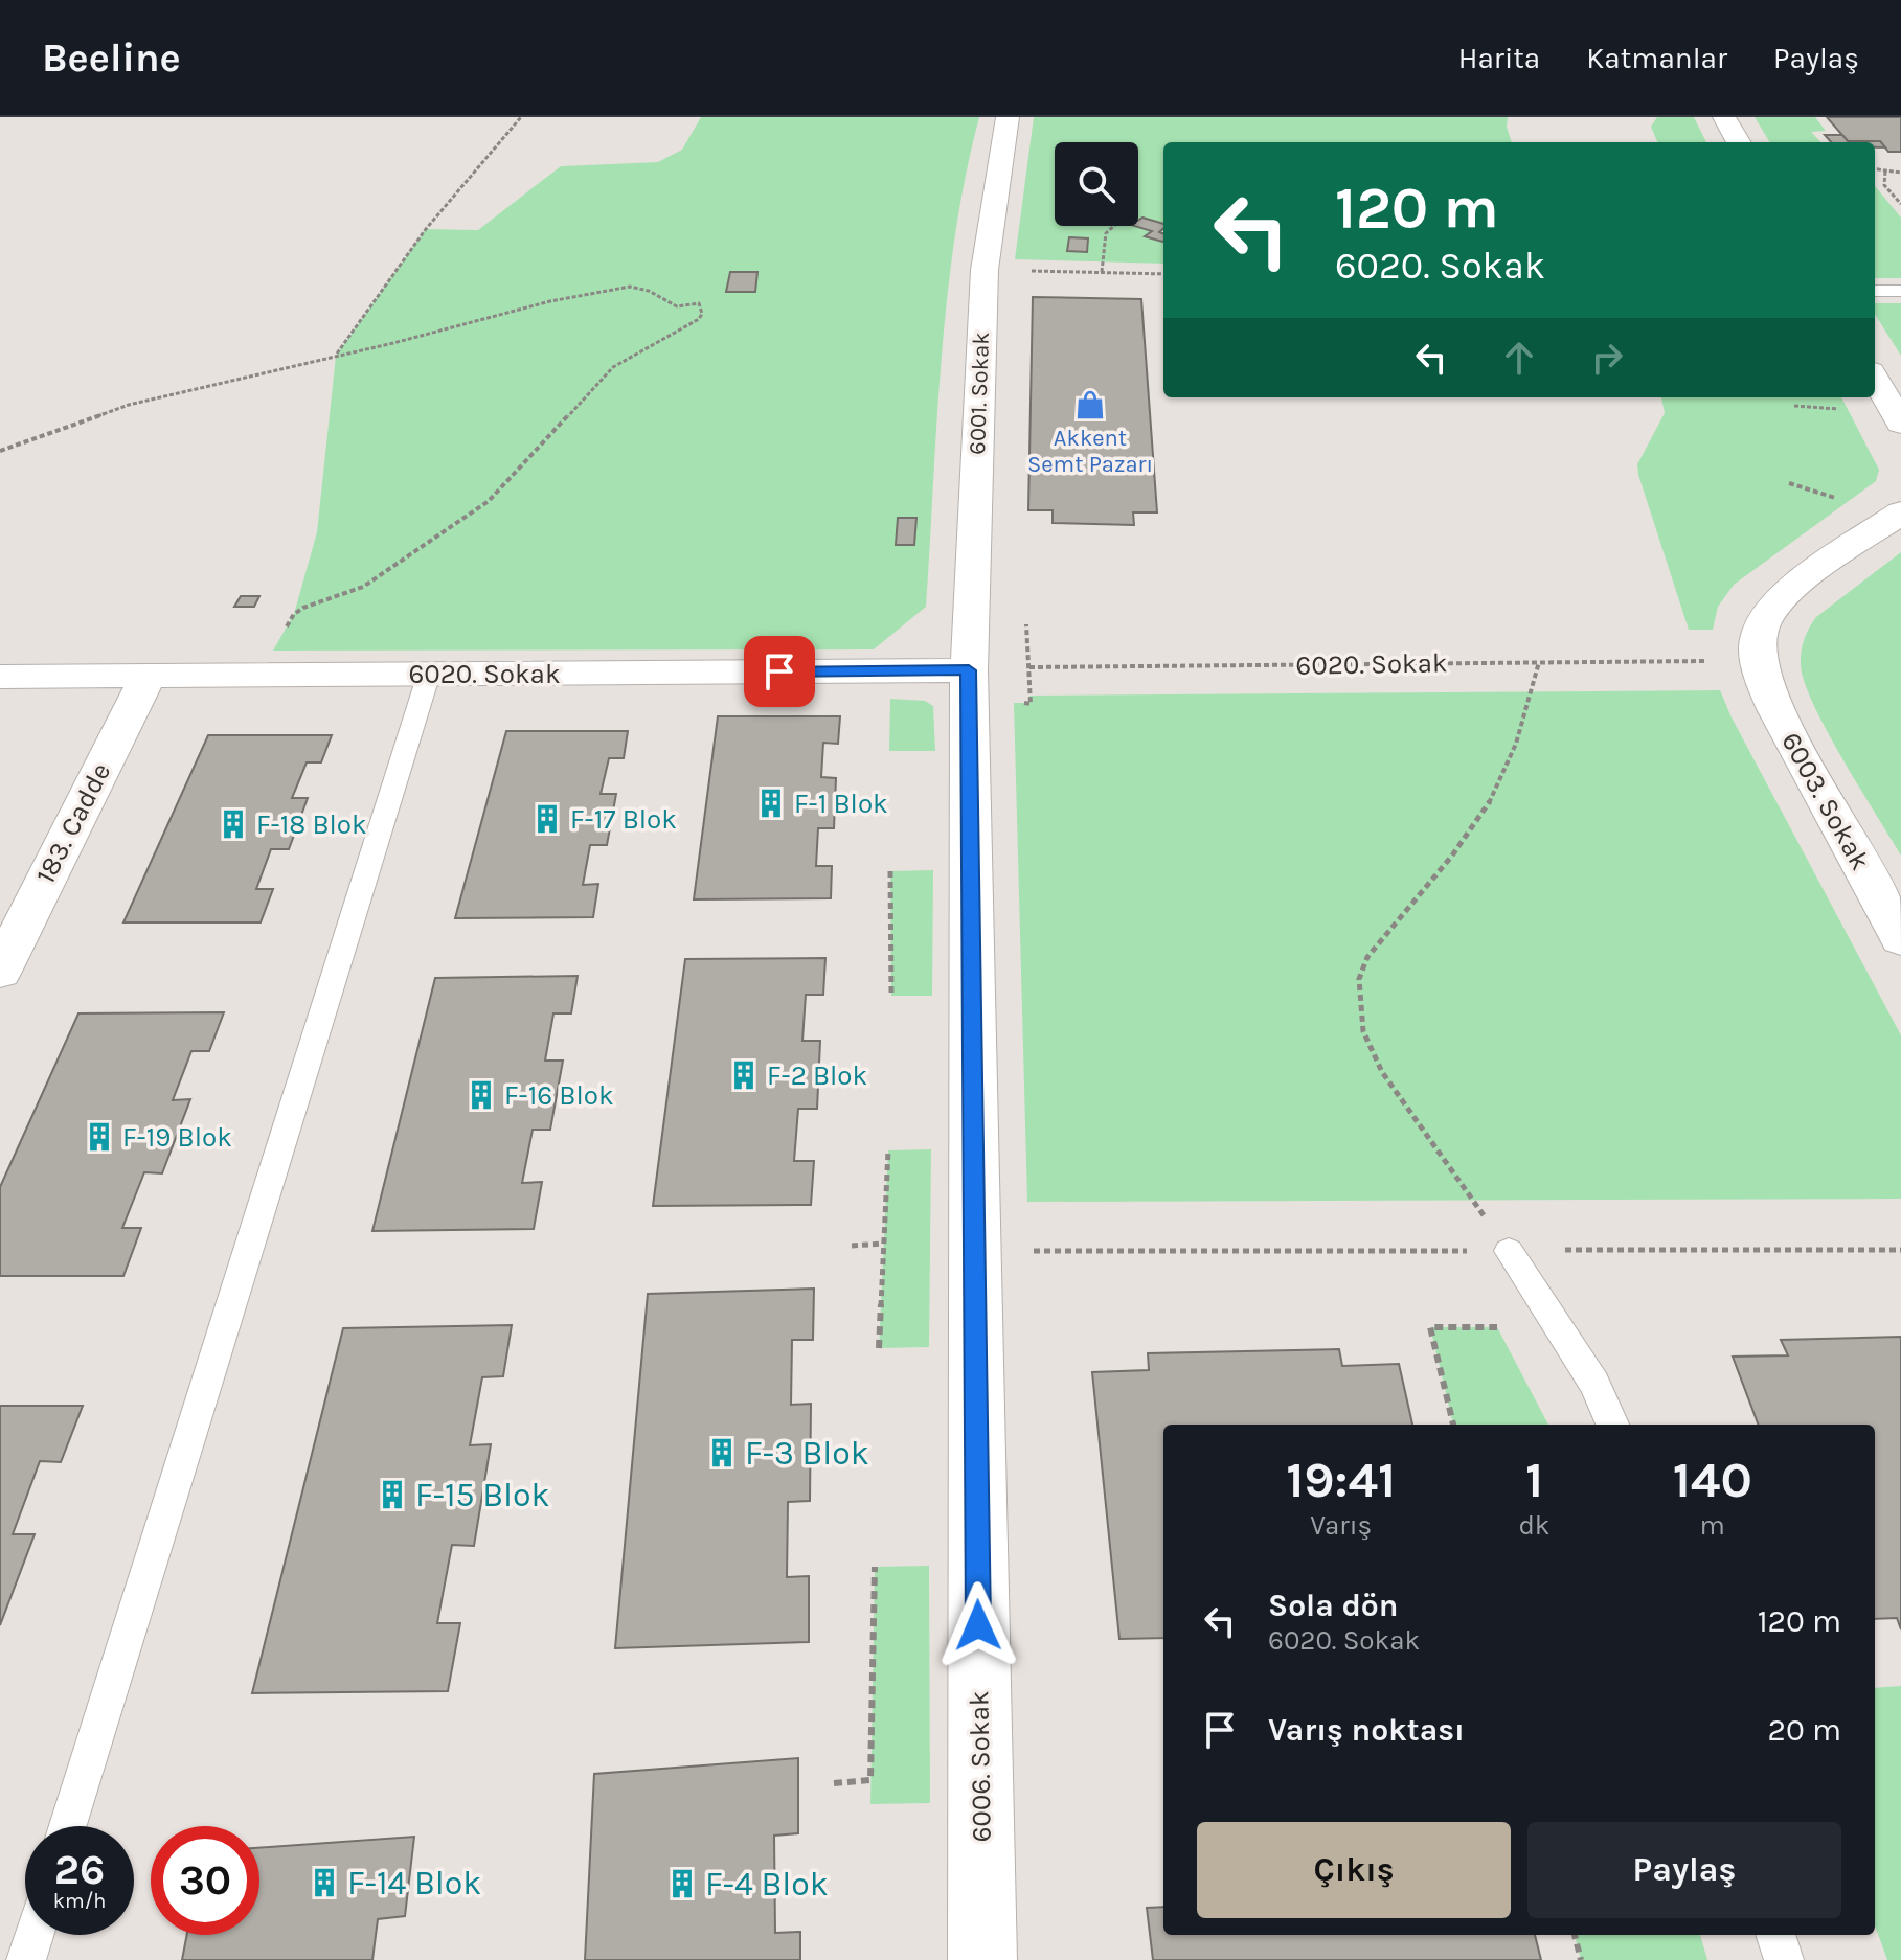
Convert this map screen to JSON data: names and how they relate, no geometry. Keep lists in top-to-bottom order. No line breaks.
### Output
{"streets":{"street":["6001. Sokak","6020. Sokak","6003. Sokak","183. Cadde","6006. Sokak"]},"crossings":[["6001. Sokak","6020. Sokak"],["6001. Sokak","6006. Sokak"],["6020. Sokak","183. Cadde"],["6020. Sokak","6006. Sokak"]],"places":{"shop":["Akkent Semt Pazarı"],"building":["F-1 Blok","F-17 Blok","F-18 Blok","F-2 Blok","F-16 Blok","F-19 Blok","F-3 Blok","F-15 Blok","F-14 Blok","F-4 Blok"]},"page":{"header":"Beeline","nav":["Harita","Katmanlar","Paylaş"],"turn":["120 m","6020. Sokak"],"eta":["19:41","Varış","1","dk","140","m"],"list":[{"name":"Sola dön","note":"6020. Sokak","value":"120 m"},{"name":"Varış noktası","value":"20 m"}],"buttons":["Çıkış","Paylaş"],"speed":"26 km/h","limit":"30"}}
